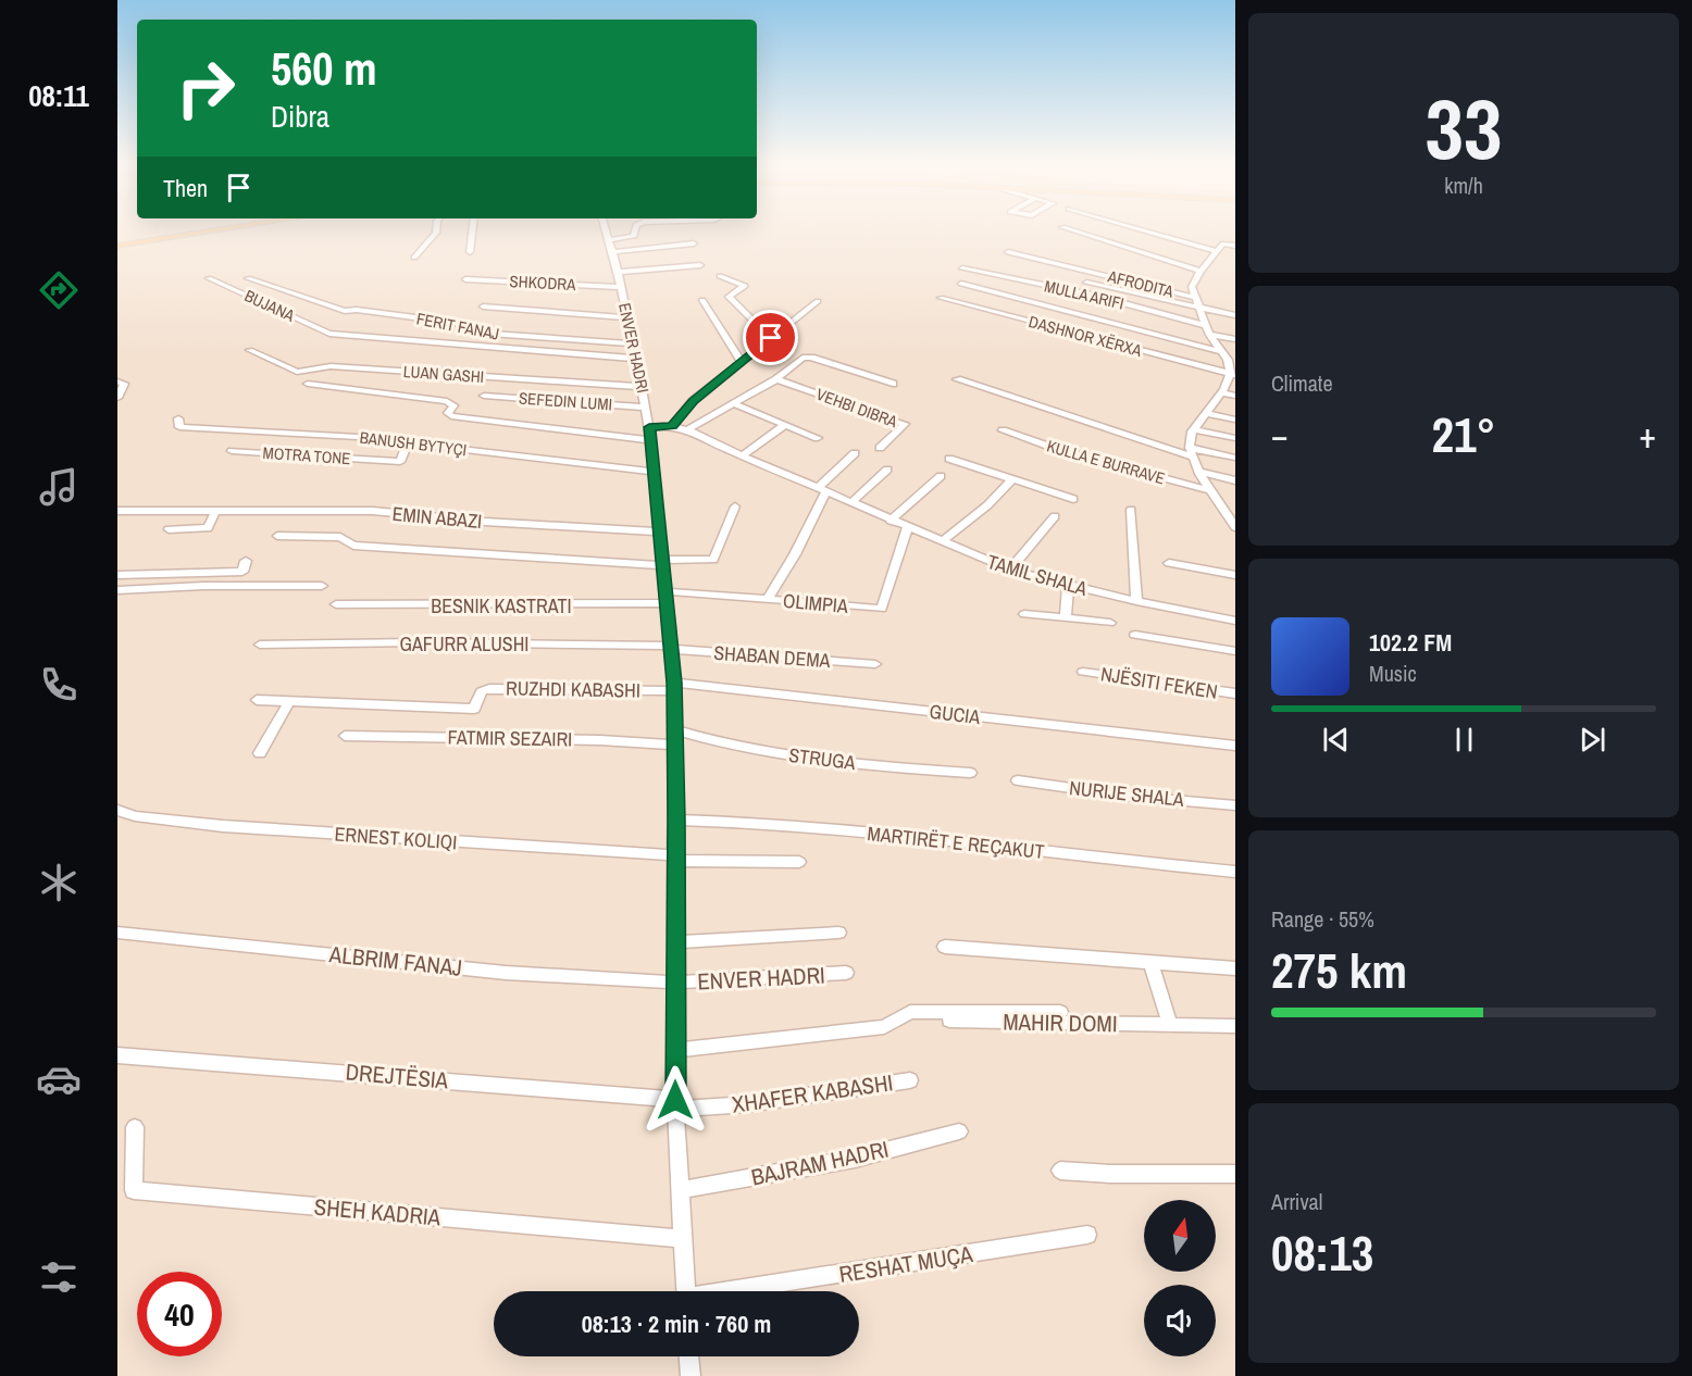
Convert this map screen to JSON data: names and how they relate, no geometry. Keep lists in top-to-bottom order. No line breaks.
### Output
{"streets":{"street":["SHKODRA","AFRODITA","MULLA ARIFI","BUJANA","FERIT FANAJ","DASHNOR XËRXA","ENVER HADRI","LUAN GASHI","SEFEDIN LUMI","VEHBI DIBRA","BANUSH BYTYÇI","MOTRA TONE","KULLA E BURRAVE","EMIN ABAZI","TAMIL SHALA","OLIMPIA","BESNIK KASTRATI","GAFURR ALUSHI","SHABAN DEMA","NJËSITI FEKEN","RUZHDI KABASHI","GUCIA","FATMIR SEZAIRI","STRUGA","NURIJE SHALA","ERNEST KOLIQI","MARTIRËT E REÇAKUT","ALBRIM FANAJ","MAHIR DOMI","DREJTËSIA","XHAFER KABASHI","BAJRAM HADRI","SHEH KADRIA","RESHAT MUÇA"]},"crossings":[["SHKODRA","ENVER HADRI"],["BUJANA","ENVER HADRI"],["FERIT FANAJ","ENVER HADRI"],["ENVER HADRI","LUAN GASHI"],["ENVER HADRI","SEFEDIN LUMI"],["ENVER HADRI","BANUSH BYTYÇI"],["ENVER HADRI","EMIN ABAZI"],["ENVER HADRI","TAMIL SHALA"],["ENVER HADRI","OLIMPIA"],["ENVER HADRI","BESNIK KASTRATI"],["ENVER HADRI","GAFURR ALUSHI"],["ENVER HADRI","SHABAN DEMA"],["ENVER HADRI","RUZHDI KABASHI"],["ENVER HADRI","GUCIA"],["ENVER HADRI","FATMIR SEZAIRI"],["ENVER HADRI","STRUGA"],["ENVER HADRI","ERNEST KOLIQI"],["ENVER HADRI","MARTIRËT E REÇAKUT"],["ENVER HADRI","ALBRIM FANAJ"],["ENVER HADRI","DREJTËSIA"],["ENVER HADRI","XHAFER KABASHI"],["ENVER HADRI","BAJRAM HADRI"],["ENVER HADRI","SHEH KADRIA"],["VEHBI DIBRA","TAMIL SHALA"],["BANUSH BYTYÇI","MOTRA TONE"],["TAMIL SHALA","OLIMPIA"],["OLIMPIA","BESNIK KASTRATI"],["GAFURR ALUSHI","SHABAN DEMA"],["RUZHDI KABASHI","GUCIA"],["FATMIR SEZAIRI","STRUGA"],["DREJTËSIA","XHAFER KABASHI"]],"north":"top","page":{"tabs":"08:11","tile":[["33","km/h"],"Climate",["Range · 55%","275 km"],["Arrival","08:13"]],"turn":["560 m","Dibra"],"then":"Then","heat":["−","21°","+"],"song":["102.2 FM","Music"],"limit":"40","trip":"08:13 · 2 min · 760 m"}}
